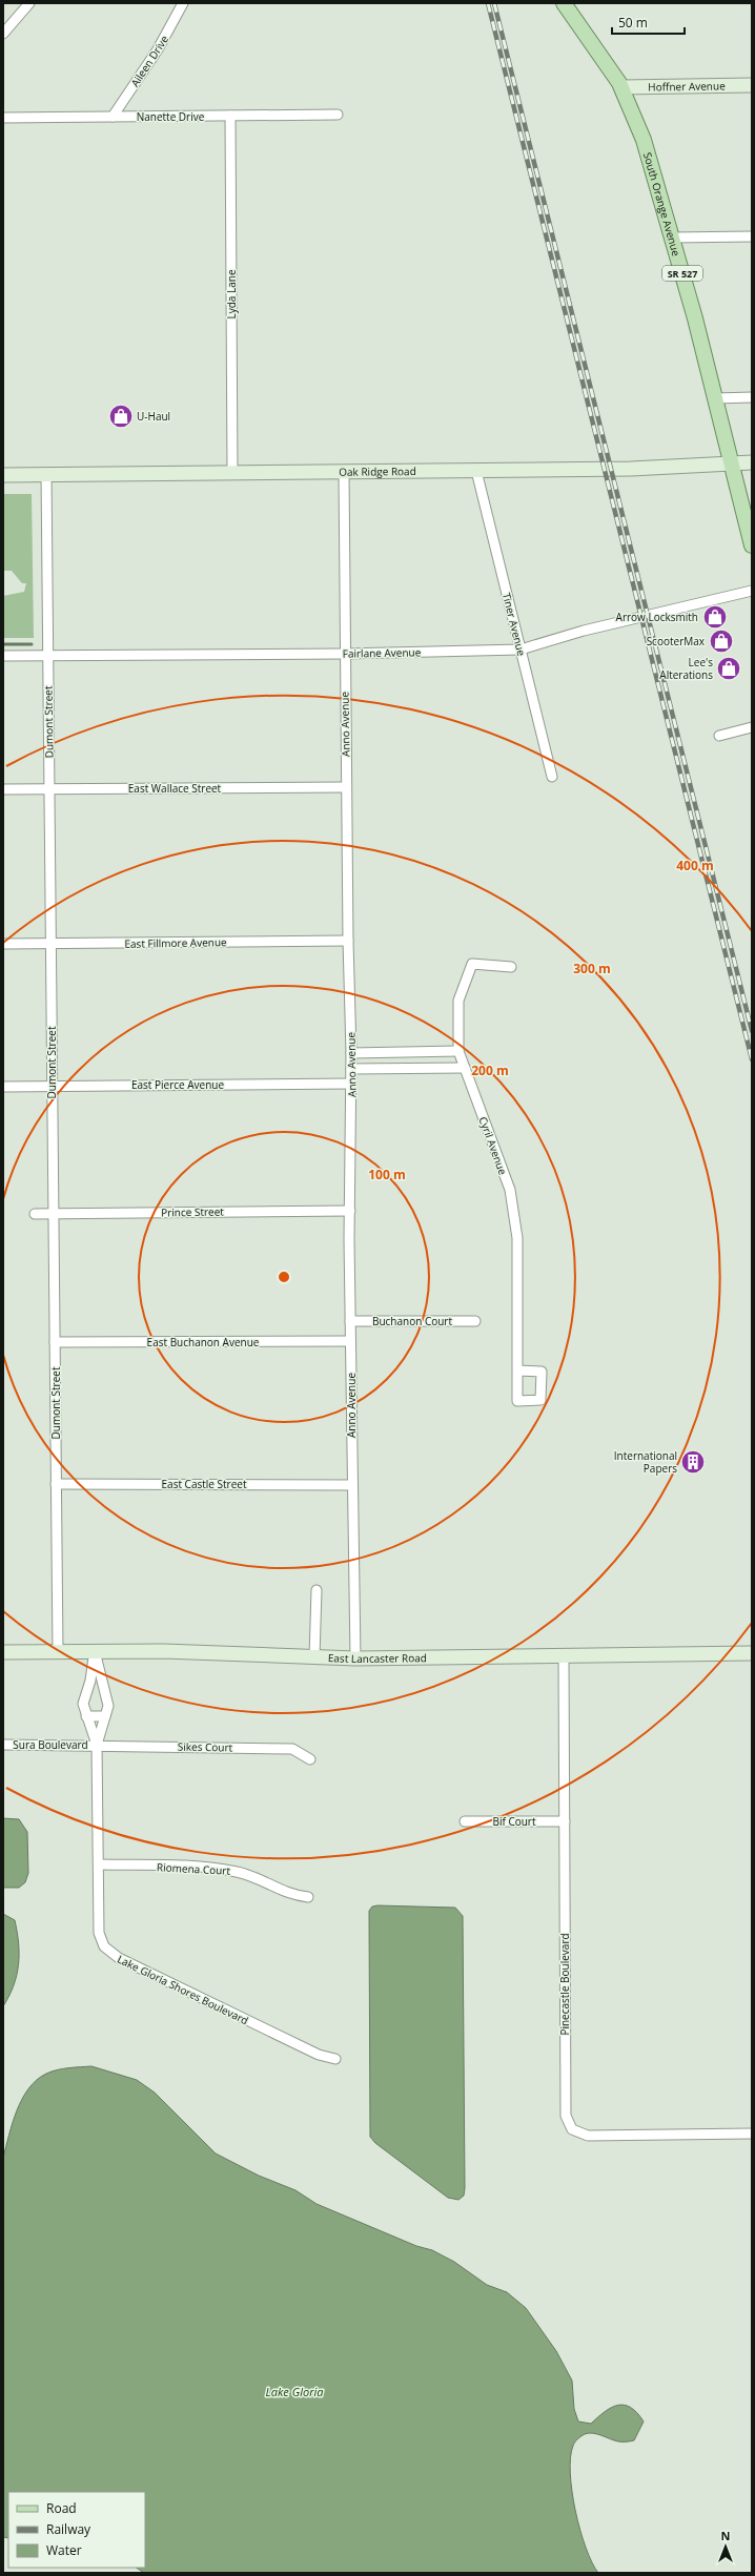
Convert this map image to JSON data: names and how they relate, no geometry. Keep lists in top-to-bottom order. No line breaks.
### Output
{"streets":{"main road":["Hoffner Avenue","South Orange Avenue","SR 527","Oak Ridge Road","East Lancaster Road"],"street":["Aileen Drive","Nanette Drive","Lyda Lane","Tiner Avenue","Fairlane Avenue","Dumont Street","Anno Avenue","East Wallace Street","East Fillmore Avenue","East Pierce Avenue","Cyril Avenue","Prince Street","Buchanon Court","East Buchanon Avenue","East Castle Street","Sura Boulevard","Sikes Court","Bif Court","Riomena Court","Pinecastle Boulevard","Lake Gloria Shores Boulevard"]},"crossings":[["Aileen Drive","Nanette Drive"],["Hoffner Avenue","South Orange Avenue"],["Nanette Drive","Lyda Lane"],["South Orange Avenue","Oak Ridge Road"],["Lyda Lane","Oak Ridge Road"],["Oak Ridge Road","Tiner Avenue"],["Oak Ridge Road","Dumont Street"],["Oak Ridge Road","Anno Avenue"],["Tiner Avenue","Fairlane Avenue"],["Fairlane Avenue","Dumont Street"],["Fairlane Avenue","Anno Avenue"],["Dumont Street","East Wallace Street"],["Dumont Street","East Fillmore Avenue"],["Dumont Street","East Pierce Avenue"],["Dumont Street","Prince Street"],["Dumont Street","East Buchanon Avenue"],["Dumont Street","East Castle Street"],["Dumont Street","East Lancaster Road"],["Anno Avenue","East Wallace Street"],["Anno Avenue","East Fillmore Avenue"],["Anno Avenue","East Pierce Avenue"],["Anno Avenue","Prince Street"],["Anno Avenue","Buchanon Court"],["Anno Avenue","East Buchanon Avenue"],["Anno Avenue","East Castle Street"],["Anno Avenue","East Lancaster Road"],["East Lancaster Road","Pinecastle Boulevard"],["East Lancaster Road","Lake Gloria Shores Boulevard"],["Sura Boulevard","Sikes Court"],["Sura Boulevard","Lake Gloria Shores Boulevard"],["Sikes Court","Lake Gloria Shores Boulevard"],["Bif Court","Pinecastle Boulevard"],["Riomena Court","Lake Gloria Shores Boulevard"]],"water":["Lake Gloria"],"places":{"shop":["U-Haul","Arrow Locksmith","ScooterMax","Lee's Alterations"],"building":["International Papers"]},"legend":["Road","Railway","Water"],"scale_bar":"50 m","north":"top","rings":["400 m","300 m","200 m","100 m"]}
